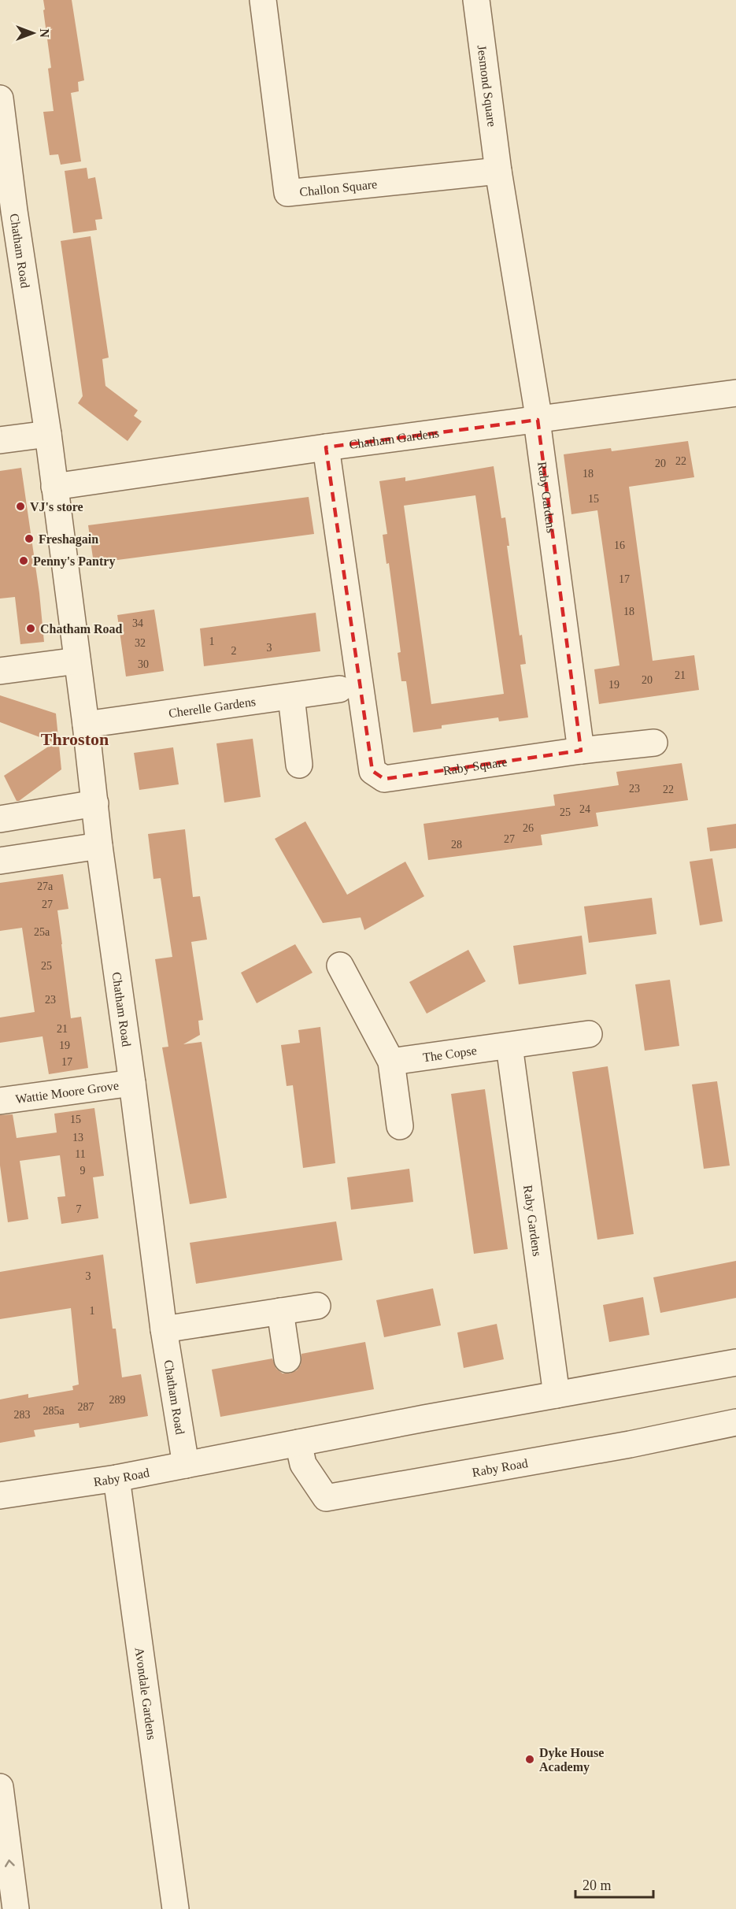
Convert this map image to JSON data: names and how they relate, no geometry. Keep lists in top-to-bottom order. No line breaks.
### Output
{"streets":{"street":["Jesmond Square","Challon Square","Chatham Road","Chatham Gardens","Raby Gardens","Cherelle Gardens","Raby Square","The Copse","Wattie Moore Grove","Raby Road","Avondale Gardens"]},"crossings":[["Jesmond Square","Challon Square"],["Jesmond Square","Raby Gardens"],["Challon Square","Raby Gardens"],["Chatham Road","Chatham Gardens"],["Chatham Road","Cherelle Gardens"],["Chatham Road","Wattie Moore Grove"],["Chatham Road","Raby Road"],["Chatham Gardens","Raby Gardens"],["Chatham Gardens","Raby Square"],["Raby Gardens","Raby Square"],["Raby Gardens","The Copse"],["Raby Gardens","Raby Road"],["Raby Road","Avondale Gardens"]],"districts":["Throston"],"places":["VJ's store","Freshagain","Penny's Pantry","Chatham Road","Dyke House Academy"],"house_numbers":["22","20","18","15","16","17","18","34","1","32","3","2","30","21","20","19","23","22","24","25","26","27","28","27a","27","25a","25","23","21","19","17","15","13","11","9","7","3","1","289","287","285a","283"],"scale_bar":"20 m","north":"right"}
